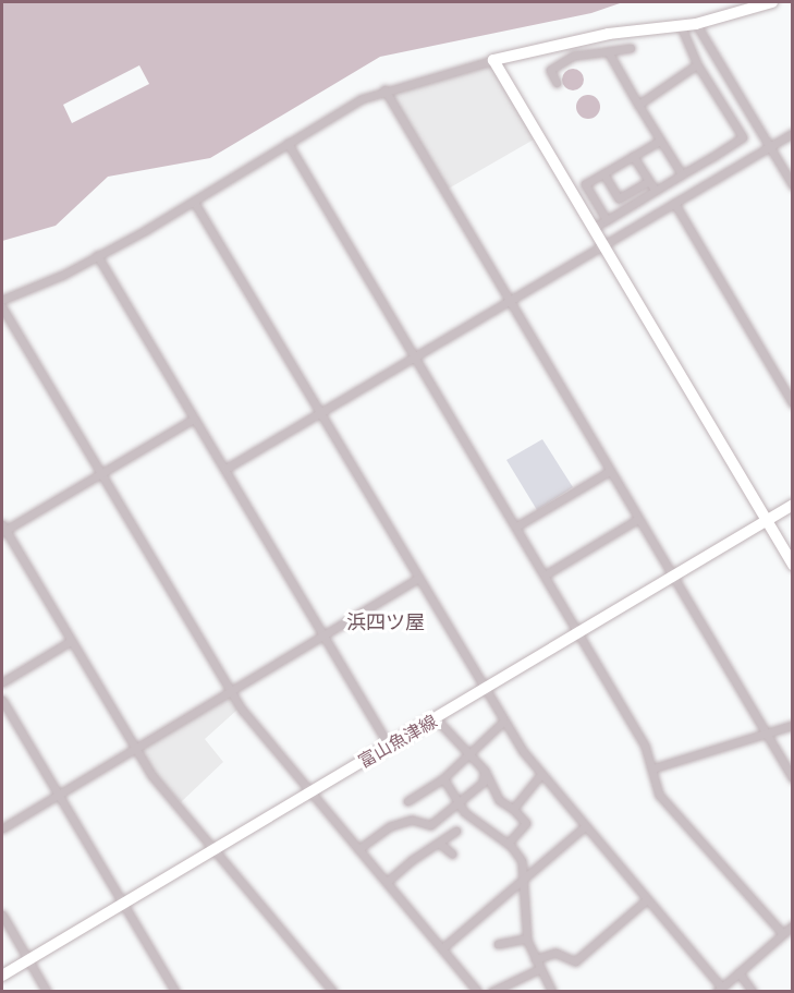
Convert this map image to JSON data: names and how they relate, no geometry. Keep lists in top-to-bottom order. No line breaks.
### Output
{"streets":{"main road":["富山魚津線"]},"districts":["浜四ツ屋"]}
